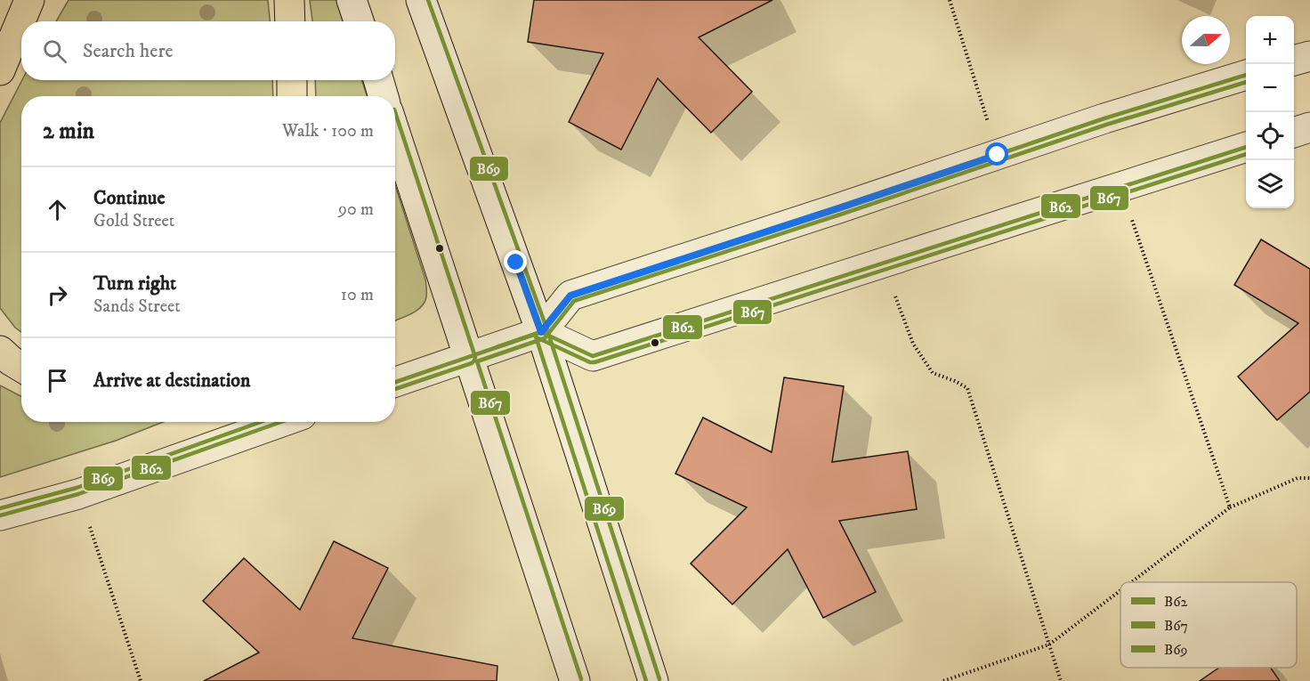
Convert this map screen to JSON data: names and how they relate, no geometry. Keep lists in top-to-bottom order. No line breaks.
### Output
{"lines":["transit line B69","transit line B62","transit line B67"],"legend":["B62","B67","B69"],"north":"right","page":{"map_buttons":["+","−"],"search":"Search here","heading":["2 min","Walk · 100 m"],"list":[["Continue","Gold Street","90 m"],["Turn right","Sands Street","10 m"],"Arrive at destination"]}}
